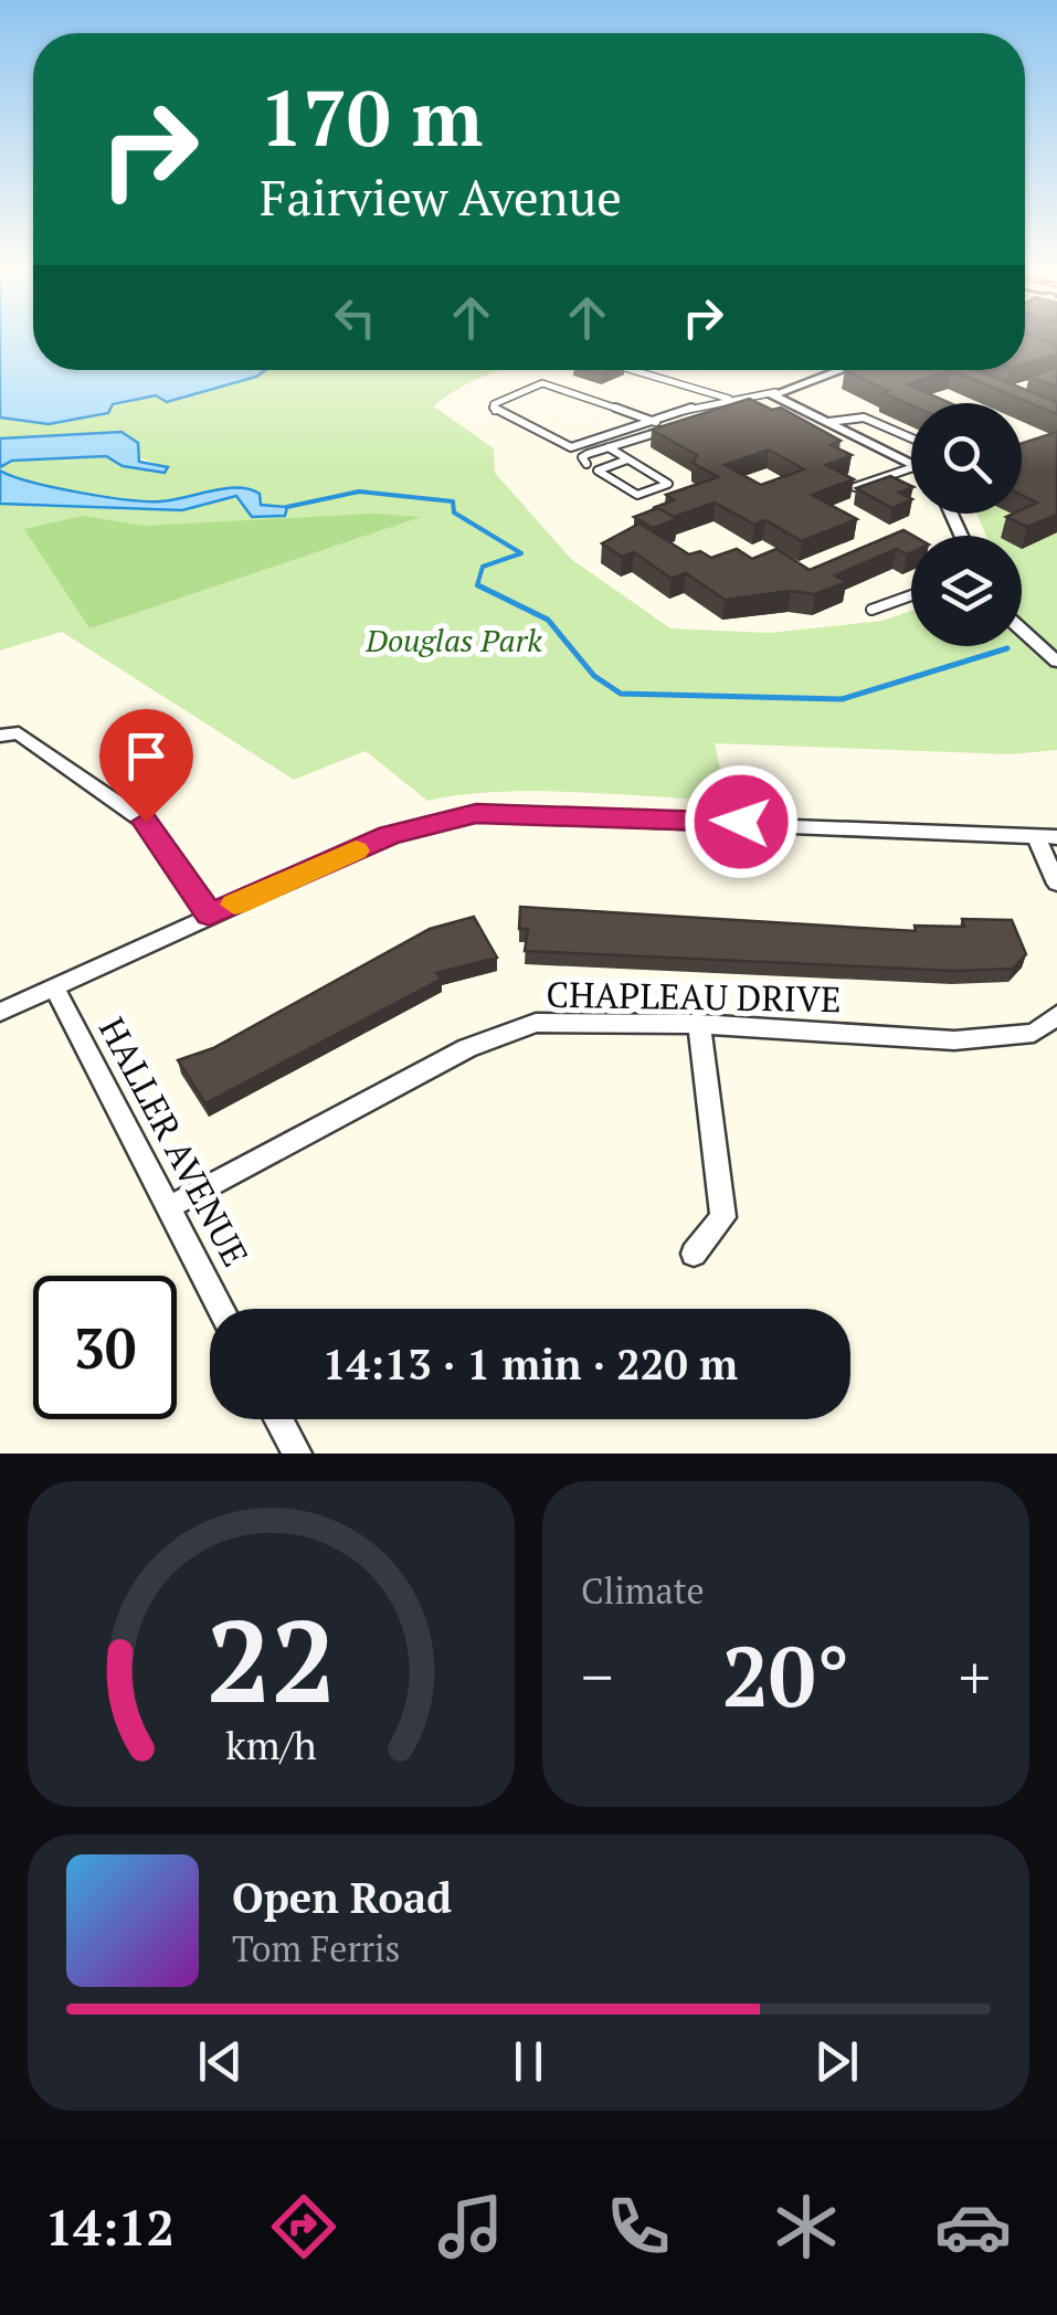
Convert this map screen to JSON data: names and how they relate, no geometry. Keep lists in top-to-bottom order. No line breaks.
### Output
{"streets":{"street":["CHAPLEAU DRIVE","HALLER AVENUE"]},"crossings":[["CHAPLEAU DRIVE","HALLER AVENUE"]],"parks":["Douglas Park"],"page":{"turn":["170 m","Fairview Avenue"],"limit":"30","trip":"14:13 · 1 min · 220 m","tile":"Climate","heat":["−","20°","+"],"song":["Open Road","Tom Ferris"],"tabs":"14:12","gauge":["22","km/h"]}}
